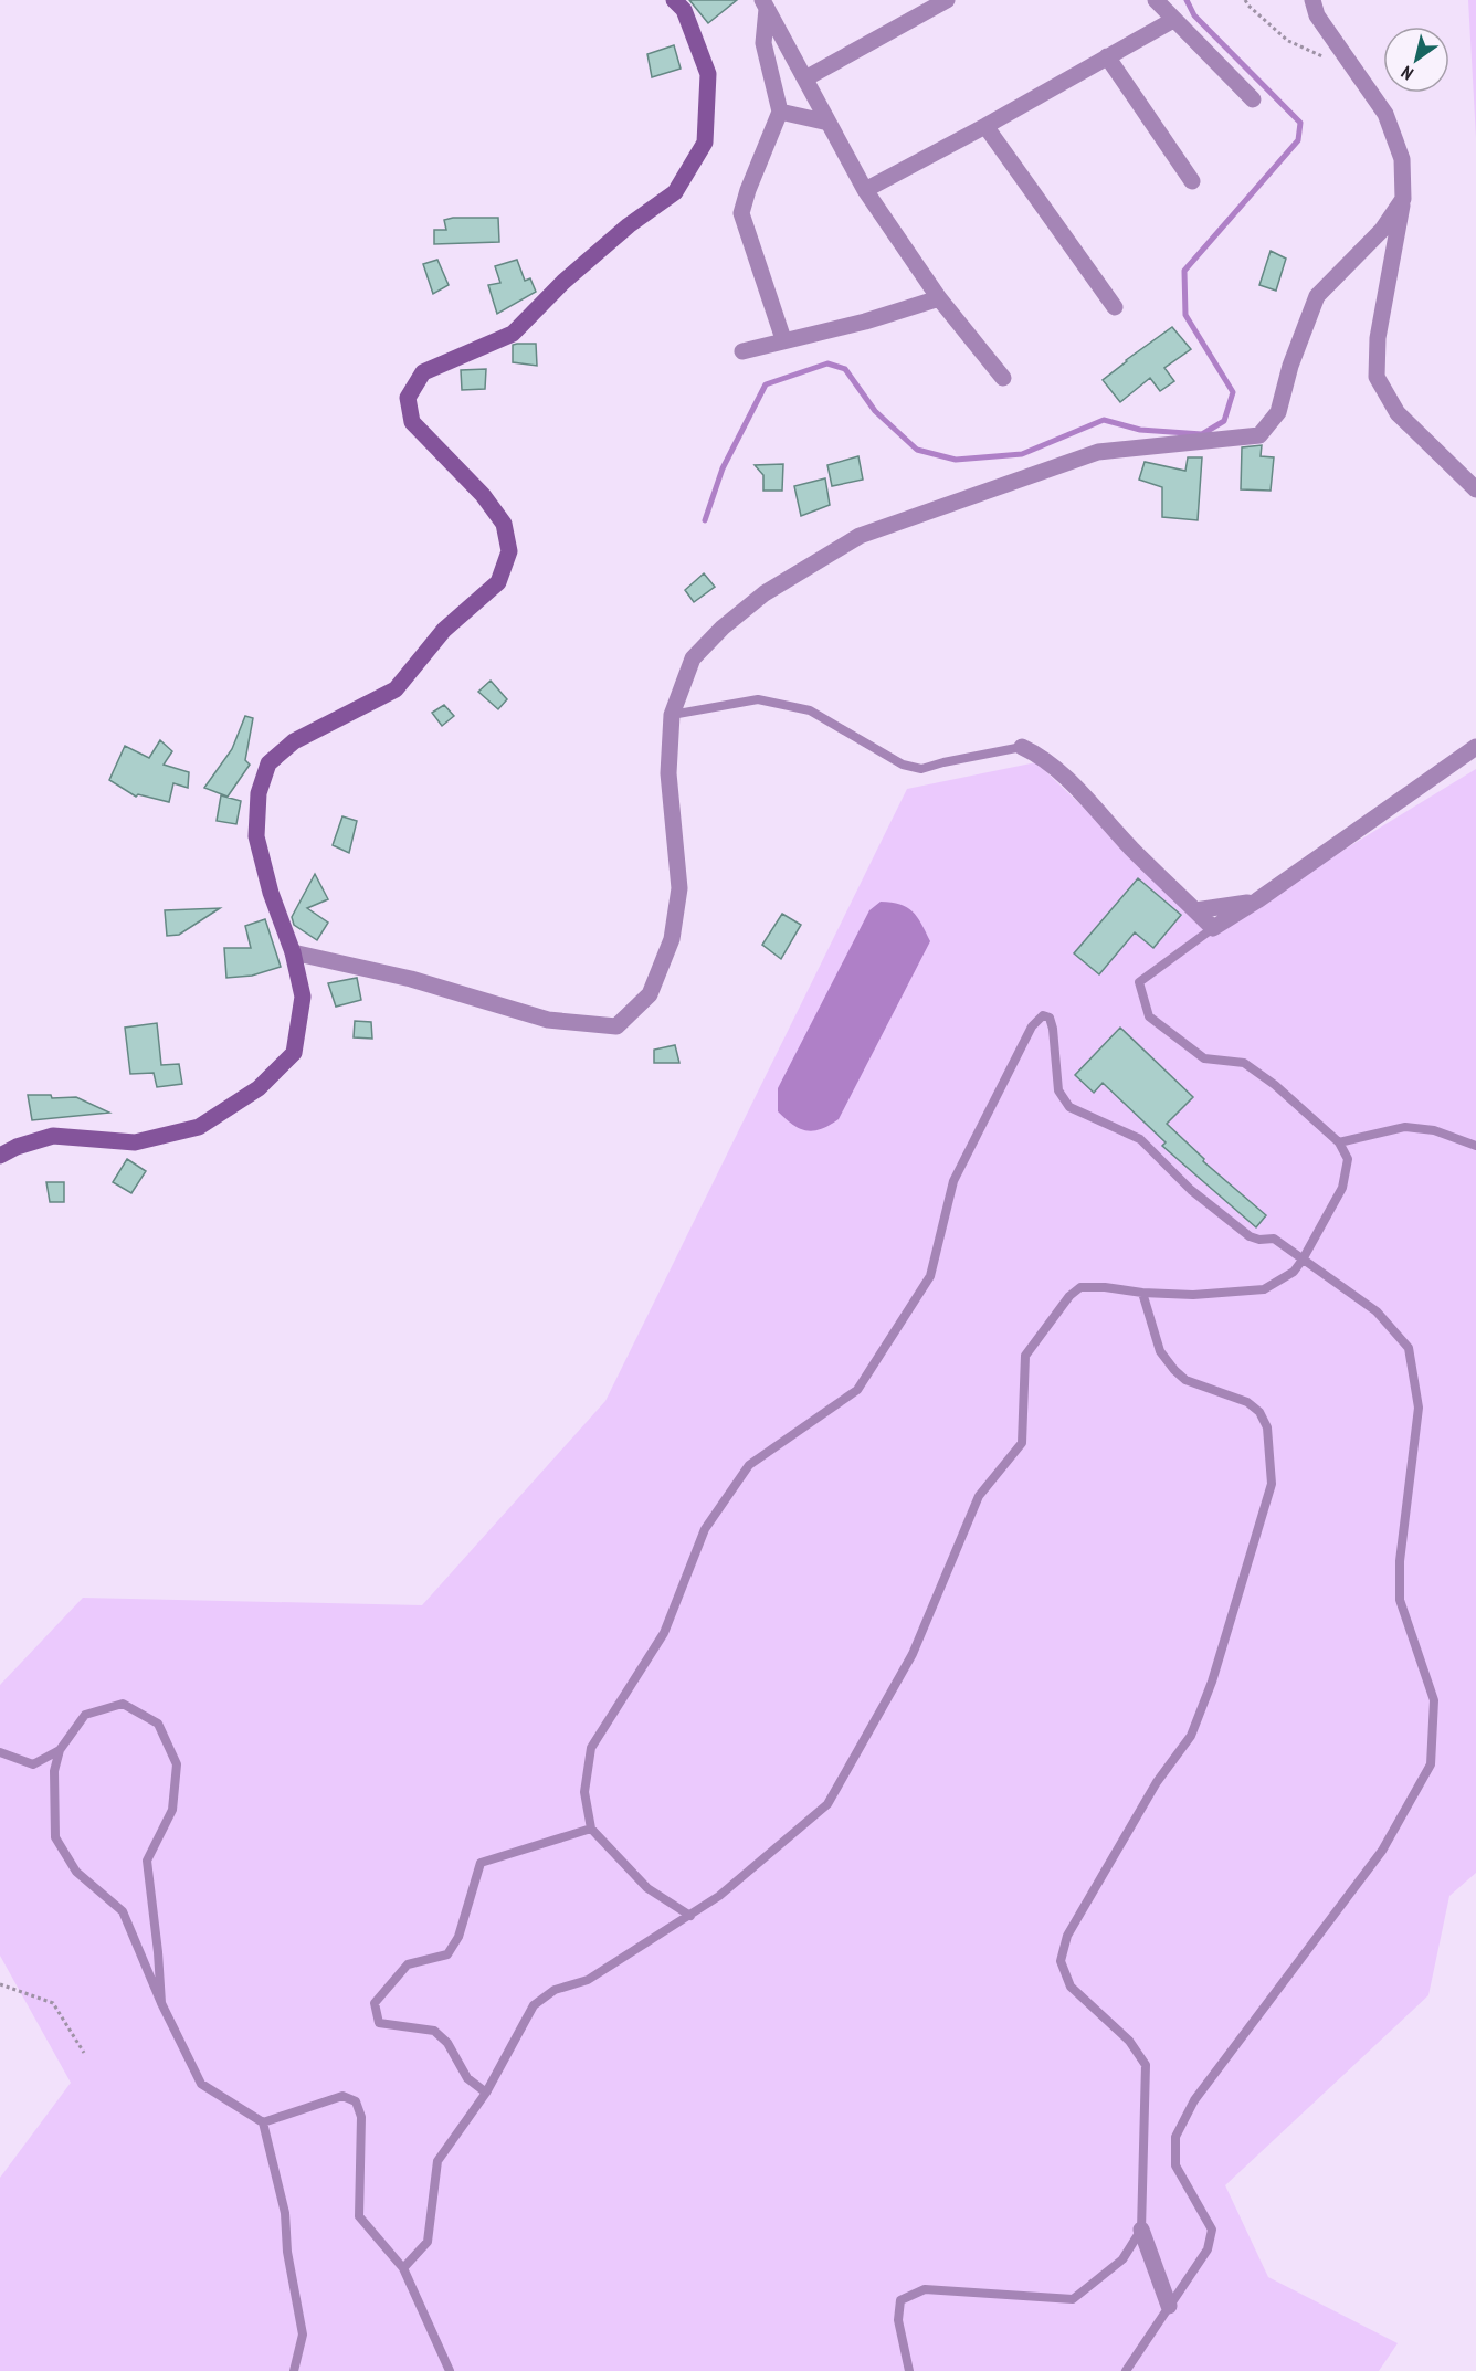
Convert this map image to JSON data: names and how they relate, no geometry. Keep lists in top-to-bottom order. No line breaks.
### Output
{"north":"bottom left"}
